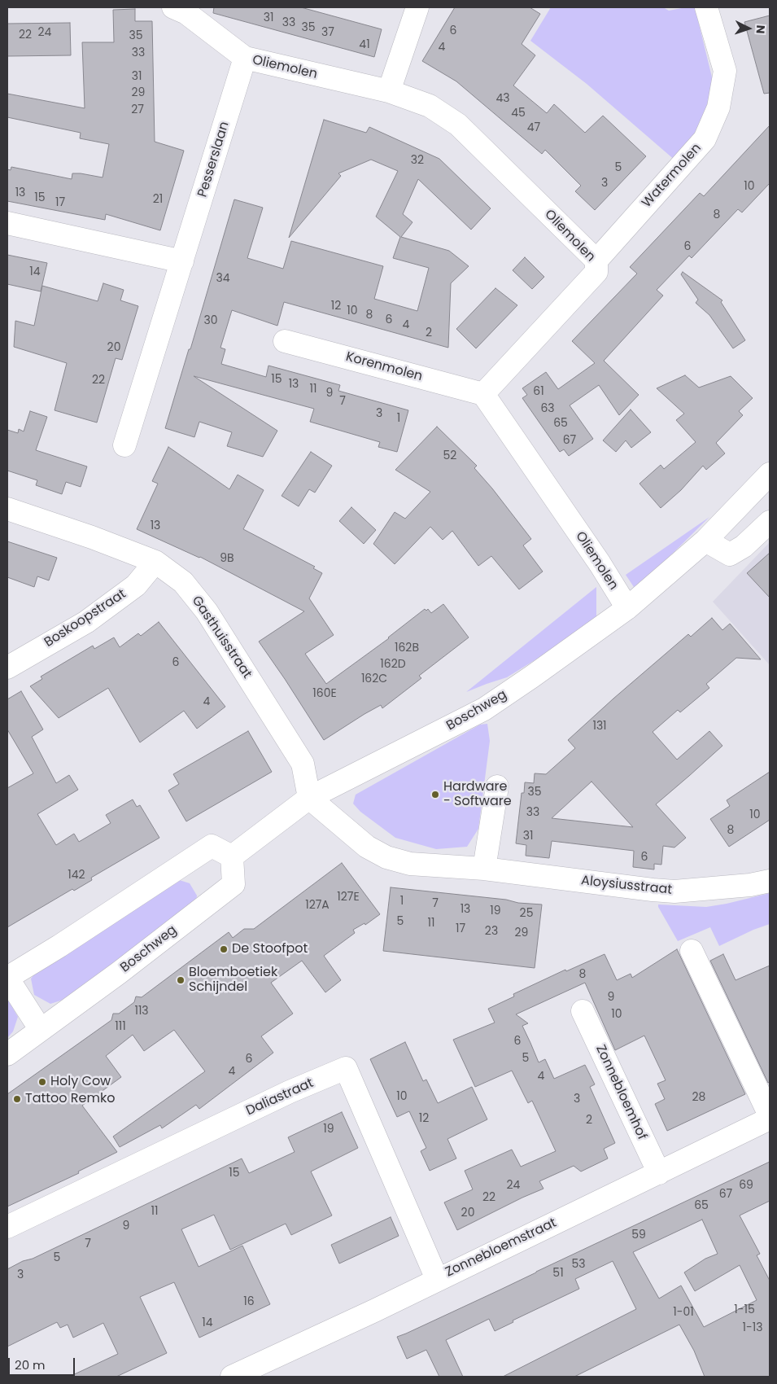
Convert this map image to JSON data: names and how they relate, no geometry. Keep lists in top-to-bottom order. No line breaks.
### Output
{"streets":{"street":["Oliemolen","Pesserslaan","Watermolen","Korenmolen","Boskoopstraat","Gasthuisstraat","Boschweg","Aloysiusstraat","Zonnebloemhof","Daliastraat","Zonnebloemstraat"]},"crossings":[["Oliemolen","Pesserslaan"],["Oliemolen","Watermolen"],["Oliemolen","Korenmolen"],["Oliemolen","Boschweg"],["Boskoopstraat","Gasthuisstraat"],["Gasthuisstraat","Boschweg"],["Gasthuisstraat","Aloysiusstraat"],["Boschweg","Aloysiusstraat"],["Zonnebloemhof","Zonnebloemstraat"],["Daliastraat","Zonnebloemstraat"]],"places":["Hardware - Software","De Stoofpot","Bloemboetiek Schijndel","Holy Cow","Tattoo Remko"],"house_numbers":["31","33","35","6","24","37","22","35","41","4","33","31","29","43","27","45","47","32","5","3","10","13","15","21","17","8","6","14","34","12","10","8","6","30","4","2","20","15","22","13","11","61","9","7","63","3","1","65","67","52","13","9B","162B","6","162D","162C","160E","4","131","35","33","10","8","31","6","142","127E","1","7","127A","13","19","25","5","11","17","23","29","8","9","113","10","111","6","5","6","4","4","10","28","3","12","2","19","15","24","69","67","22","65","11","20","9","59","7","5","53","51","3","16","1-15","1-01","14","1-13"],"scale_bar":"20 m","north":"right"}
